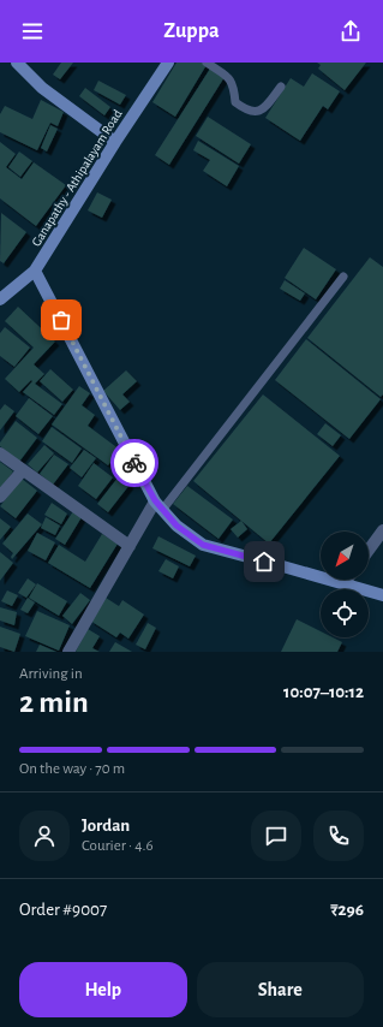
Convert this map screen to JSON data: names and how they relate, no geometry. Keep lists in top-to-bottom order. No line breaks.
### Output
{"streets":{"street":["Ganapathy - Athipalayam Road"]},"north":"bottom left","page":{"header":"Zuppa","heading":["2 min","Arriving in","10:07–10:12"],"panel":["Jordan","Courier · 4.6","Order #9007","₹296"],"bar":"On the way · 70 m","buttons":["Help","Share"]}}
